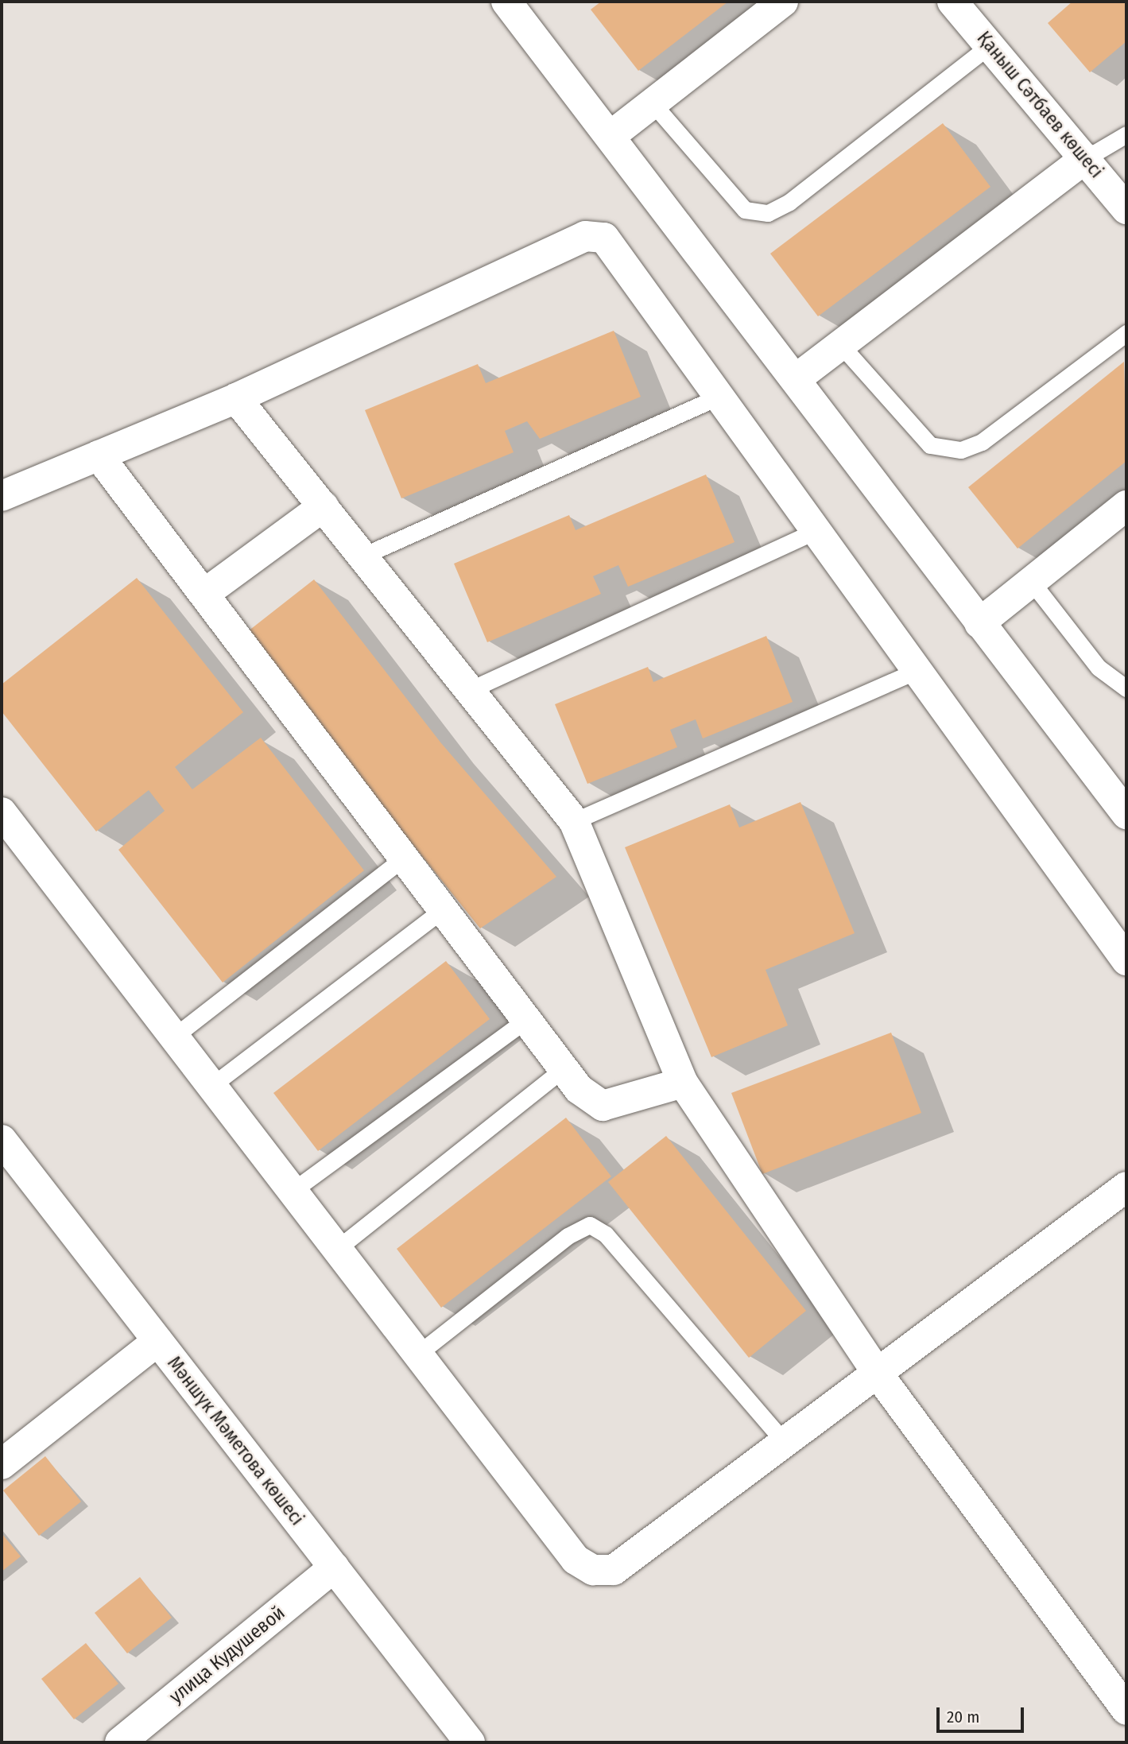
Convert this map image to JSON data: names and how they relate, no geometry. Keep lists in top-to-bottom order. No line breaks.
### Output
{"streets":{"street":["Қаныш Сәтбаев көшесі","Мәншүк Мәметова көшесі","улица Кудушевой"]},"crossings":[["Мәншүк Мәметова көшесі","улица Кудушевой"]],"scale_bar":"20 m"}
